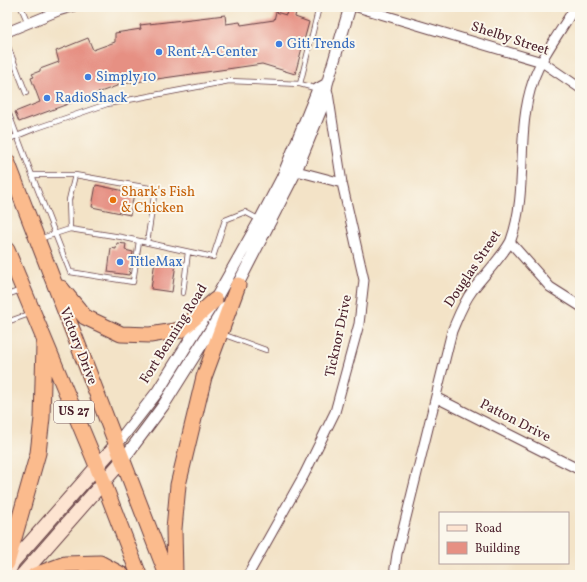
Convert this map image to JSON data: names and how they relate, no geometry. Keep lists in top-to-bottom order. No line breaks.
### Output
{"streets":{"highway":["Victory Drive","US 27"],"main road":["Fort Benning Road"],"street":["Shelby Street","Douglas Street","Ticknor Drive","Patton Drive"]},"crossings":[["Shelby Street","Douglas Street"],["Douglas Street","Patton Drive"],["Fort Benning Road","Ticknor Drive"],["Fort Benning Road","Victory Drive"]],"places":["Giti Trends","Rent-A-Center","Simply 10","RadioShack","Shark's Fish & Chicken","TitleMax"],"legend":["Road","Building"]}
